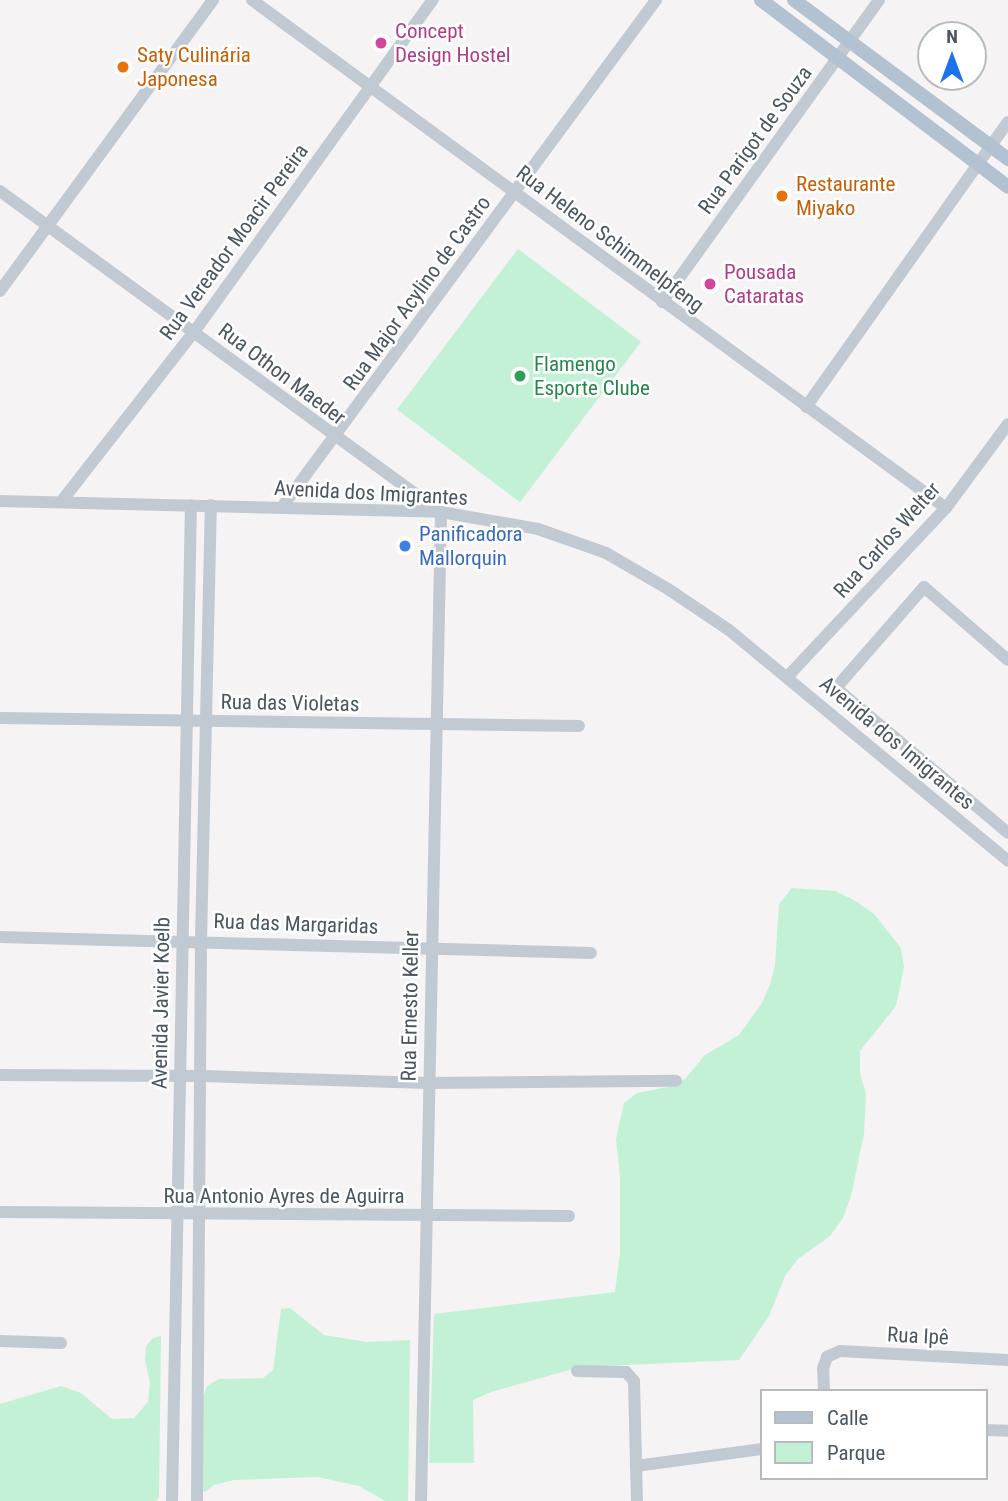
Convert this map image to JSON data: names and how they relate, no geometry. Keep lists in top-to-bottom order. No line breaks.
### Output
{"streets":{"street":["Rua Parigot de Souza","Rua Heleno Schimmelpfeng","Rua Vereador Moacir Pereira","Rua Major Acylino de Castro","Rua Othon Maeder","Avenida dos Imigrantes","Rua Carlos Welter","Rua das Violetas","Rua das Margaridas","Avenida Javier Koelb","Rua Ernesto Keller","Rua Antonio Ayres de Aguirra","Rua Ipê"]},"crossings":[["Rua Parigot de Souza","Rua Heleno Schimmelpfeng"],["Rua Heleno Schimmelpfeng","Rua Vereador Moacir Pereira"],["Rua Heleno Schimmelpfeng","Rua Major Acylino de Castro"],["Rua Heleno Schimmelpfeng","Rua Carlos Welter"],["Rua Vereador Moacir Pereira","Rua Othon Maeder"],["Rua Vereador Moacir Pereira","Avenida dos Imigrantes"],["Rua Major Acylino de Castro","Rua Othon Maeder"],["Rua Major Acylino de Castro","Avenida dos Imigrantes"],["Rua Othon Maeder","Avenida dos Imigrantes"],["Rua Othon Maeder","Rua Ernesto Keller"],["Avenida dos Imigrantes","Rua Carlos Welter"],["Avenida dos Imigrantes","Avenida Javier Koelb"],["Avenida dos Imigrantes","Rua Ernesto Keller"],["Rua das Violetas","Avenida Javier Koelb"],["Rua das Violetas","Rua Ernesto Keller"],["Rua das Margaridas","Avenida Javier Koelb"],["Rua das Margaridas","Rua Ernesto Keller"],["Avenida Javier Koelb","Rua Antonio Ayres de Aguirra"],["Rua Ernesto Keller","Rua Antonio Ayres de Aguirra"]],"places":["Concept Design Hostel","Saty Culinária Japonesa","Restaurante Miyako","Pousada Cataratas","Flamengo Esporte Clube","Panificadora Mallorquin"],"legend":["Calle","Parque"],"north":"top"}
